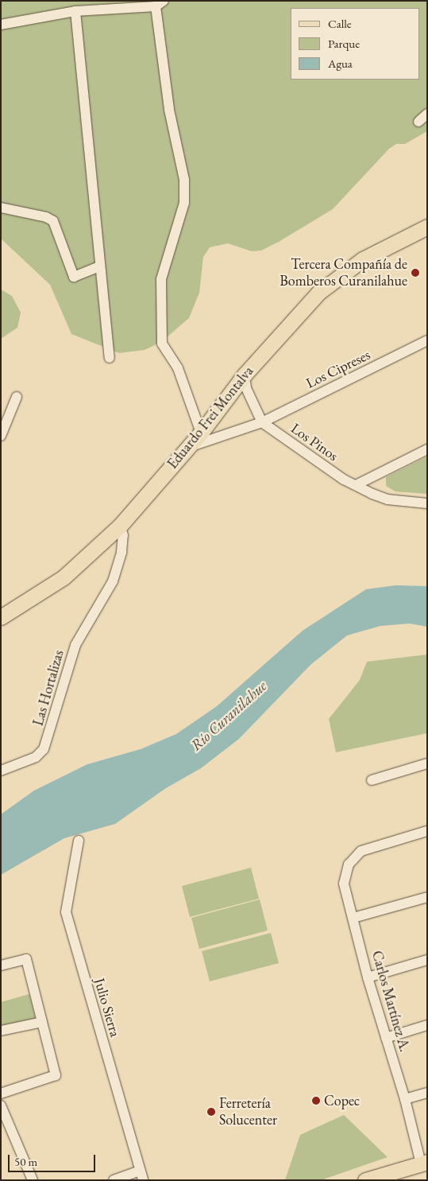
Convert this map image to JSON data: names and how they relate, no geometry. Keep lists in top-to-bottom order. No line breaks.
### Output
{"streets":{"main road":["Eduardo Frei Montalva"],"street":["Los Cipreses","Los Pinos","Las Hortalizas","Carlos Martínez A.","Julio Sierra"]},"crossings":[["Los Cipreses","Los Pinos"],["Eduardo Frei Montalva","Las Hortalizas"]],"water":["Río Curanilahue"],"places":["Tercera Compañía de Bomberos Curanilahue","Copec","Ferretería Solucenter"],"legend":["Calle","Parque","Agua"],"scale_bar":"50 m"}
